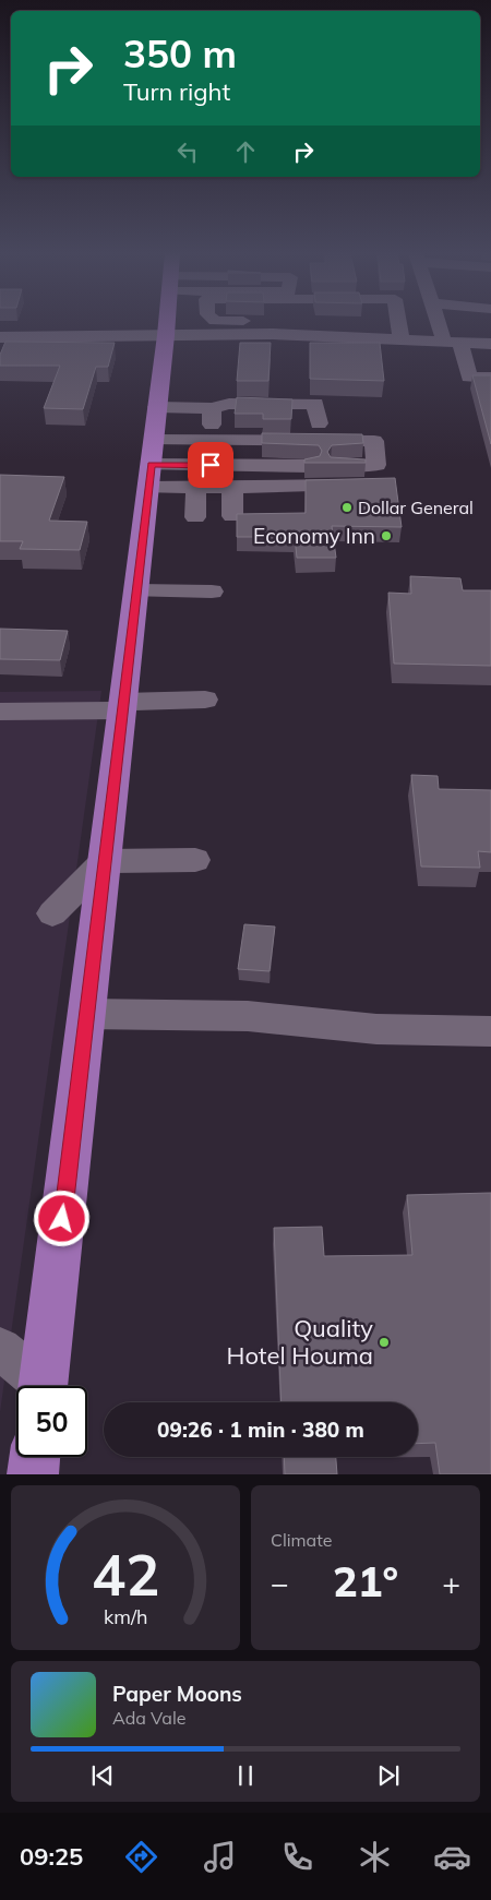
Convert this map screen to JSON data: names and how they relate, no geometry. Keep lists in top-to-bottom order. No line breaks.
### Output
{"places":["Dollar General","Economy Inn","Quality Hotel Houma"],"page":{"turn":["350 m","Turn right"],"limit":"50","trip":"09:26 · 1 min · 380 m","tile":"Climate","heat":["−","21°","+"],"song":["Paper Moons","Ada Vale"],"tabs":"09:25","gauge":["42","km/h"]}}
